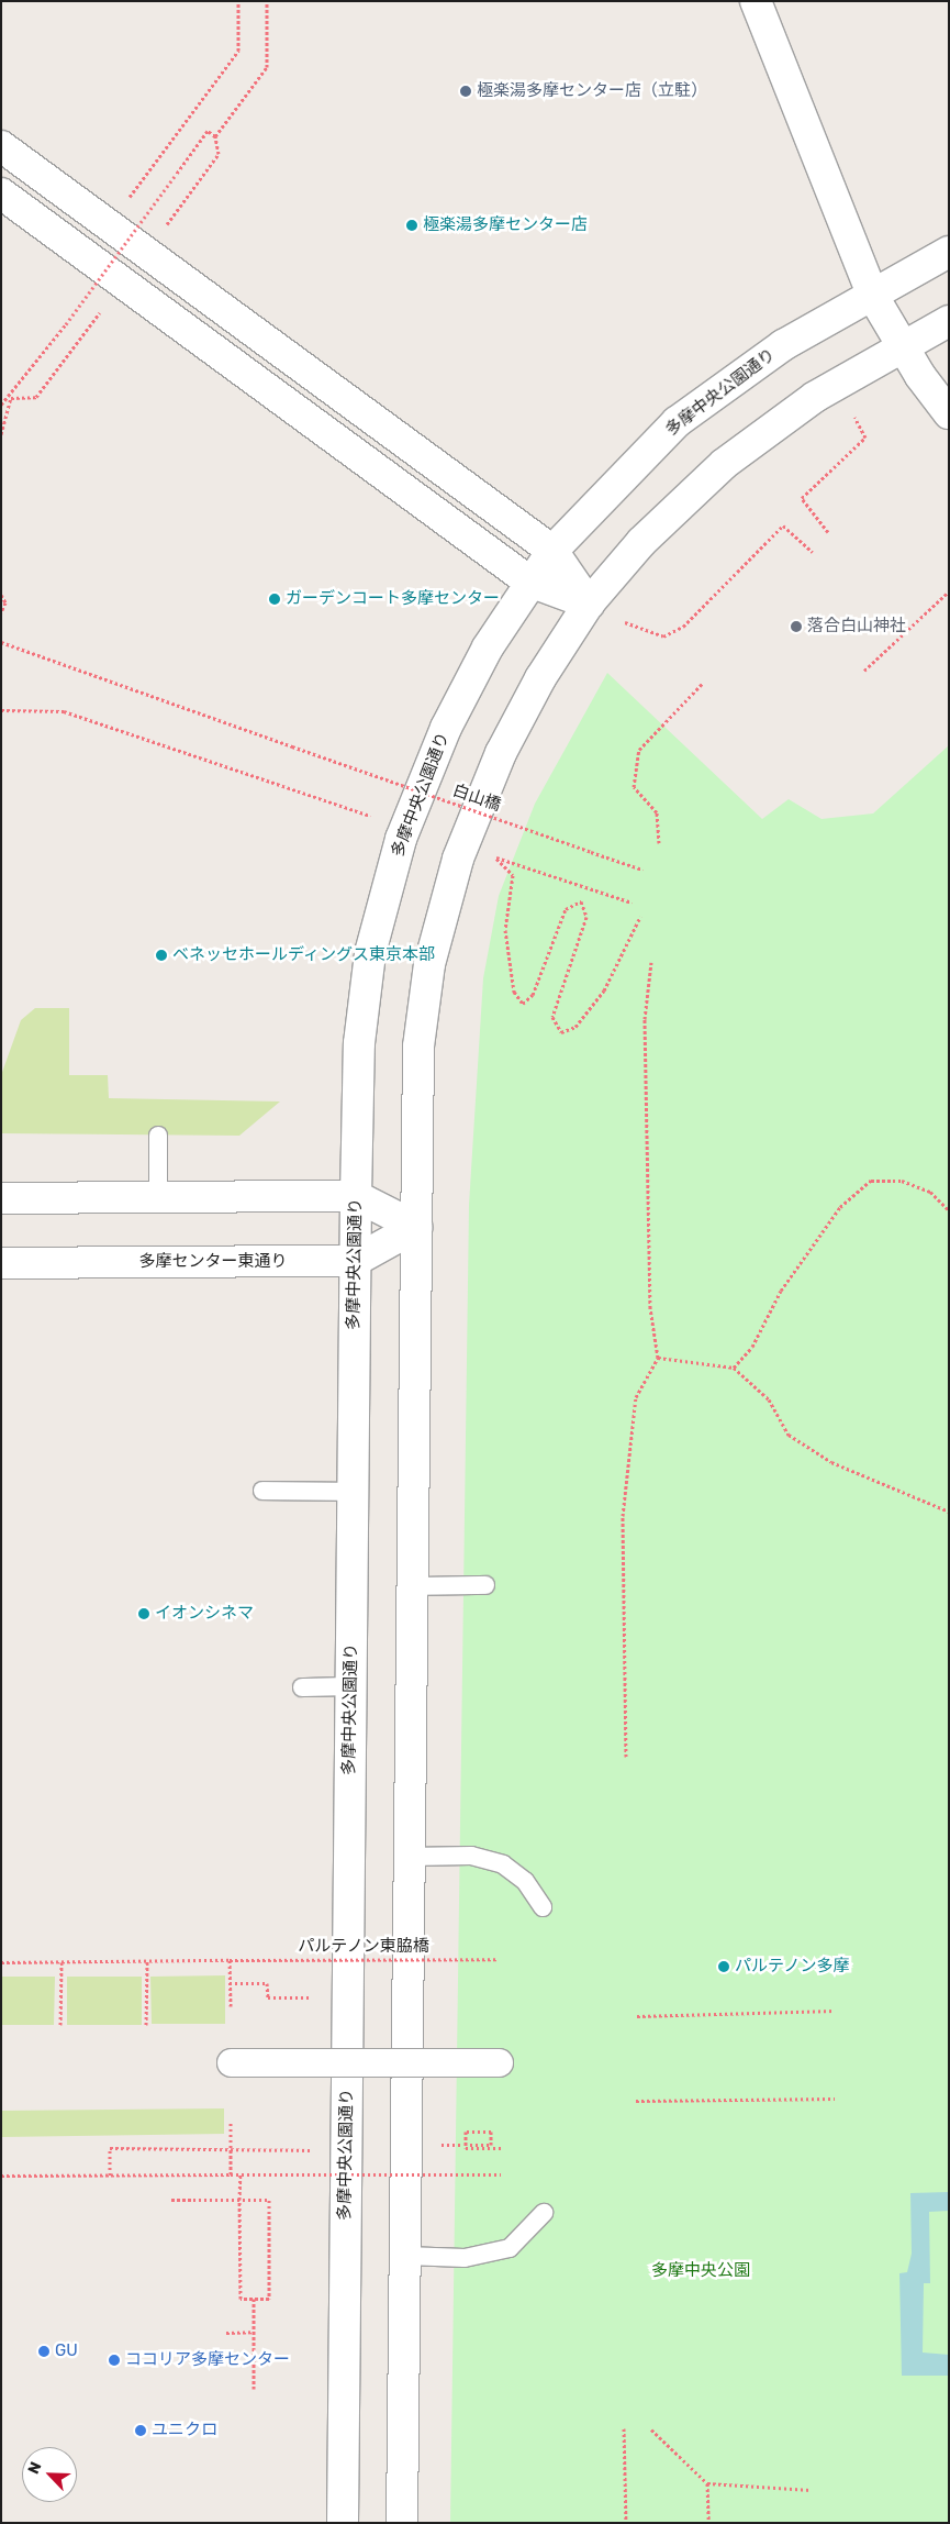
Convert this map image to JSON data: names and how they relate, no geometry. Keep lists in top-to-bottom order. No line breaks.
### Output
{"streets":{"street":["多摩中央公園通り","多摩センター東通り"],"path":["白山橋","パルテノン東脇橋"]},"crossings":[["多摩中央公園通り","多摩センター東通り"]],"parks":["多摩中央公園"],"places":["極楽湯多摩センター店（立駐）","極楽湯多摩センター店","ガーデンコート多摩センター","落合白山神社","ベネッセホールディングス東京本部","イオンシネマ","パルテノン多摩","GU","ココリア多摩センター","ユニクロ"],"north":"top left"}
